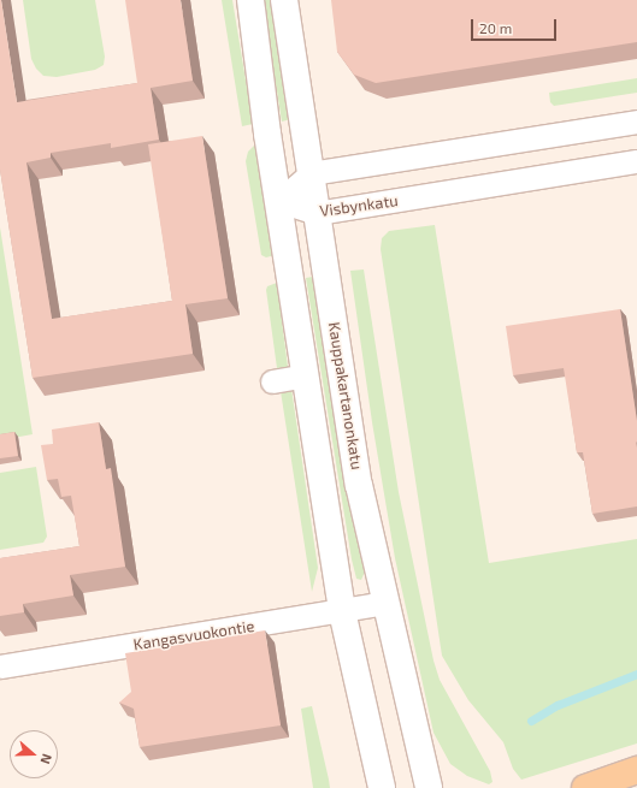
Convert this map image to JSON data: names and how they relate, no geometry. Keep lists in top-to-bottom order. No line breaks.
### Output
{"streets":{"main road":["Kauppakartanonkatu"],"street":["Visbynkatu","Kangasvuokontie"]},"crossings":[["Visbynkatu","Kauppakartanonkatu"],["Kauppakartanonkatu","Kangasvuokontie"]],"scale_bar":"20 m","north":"right"}
